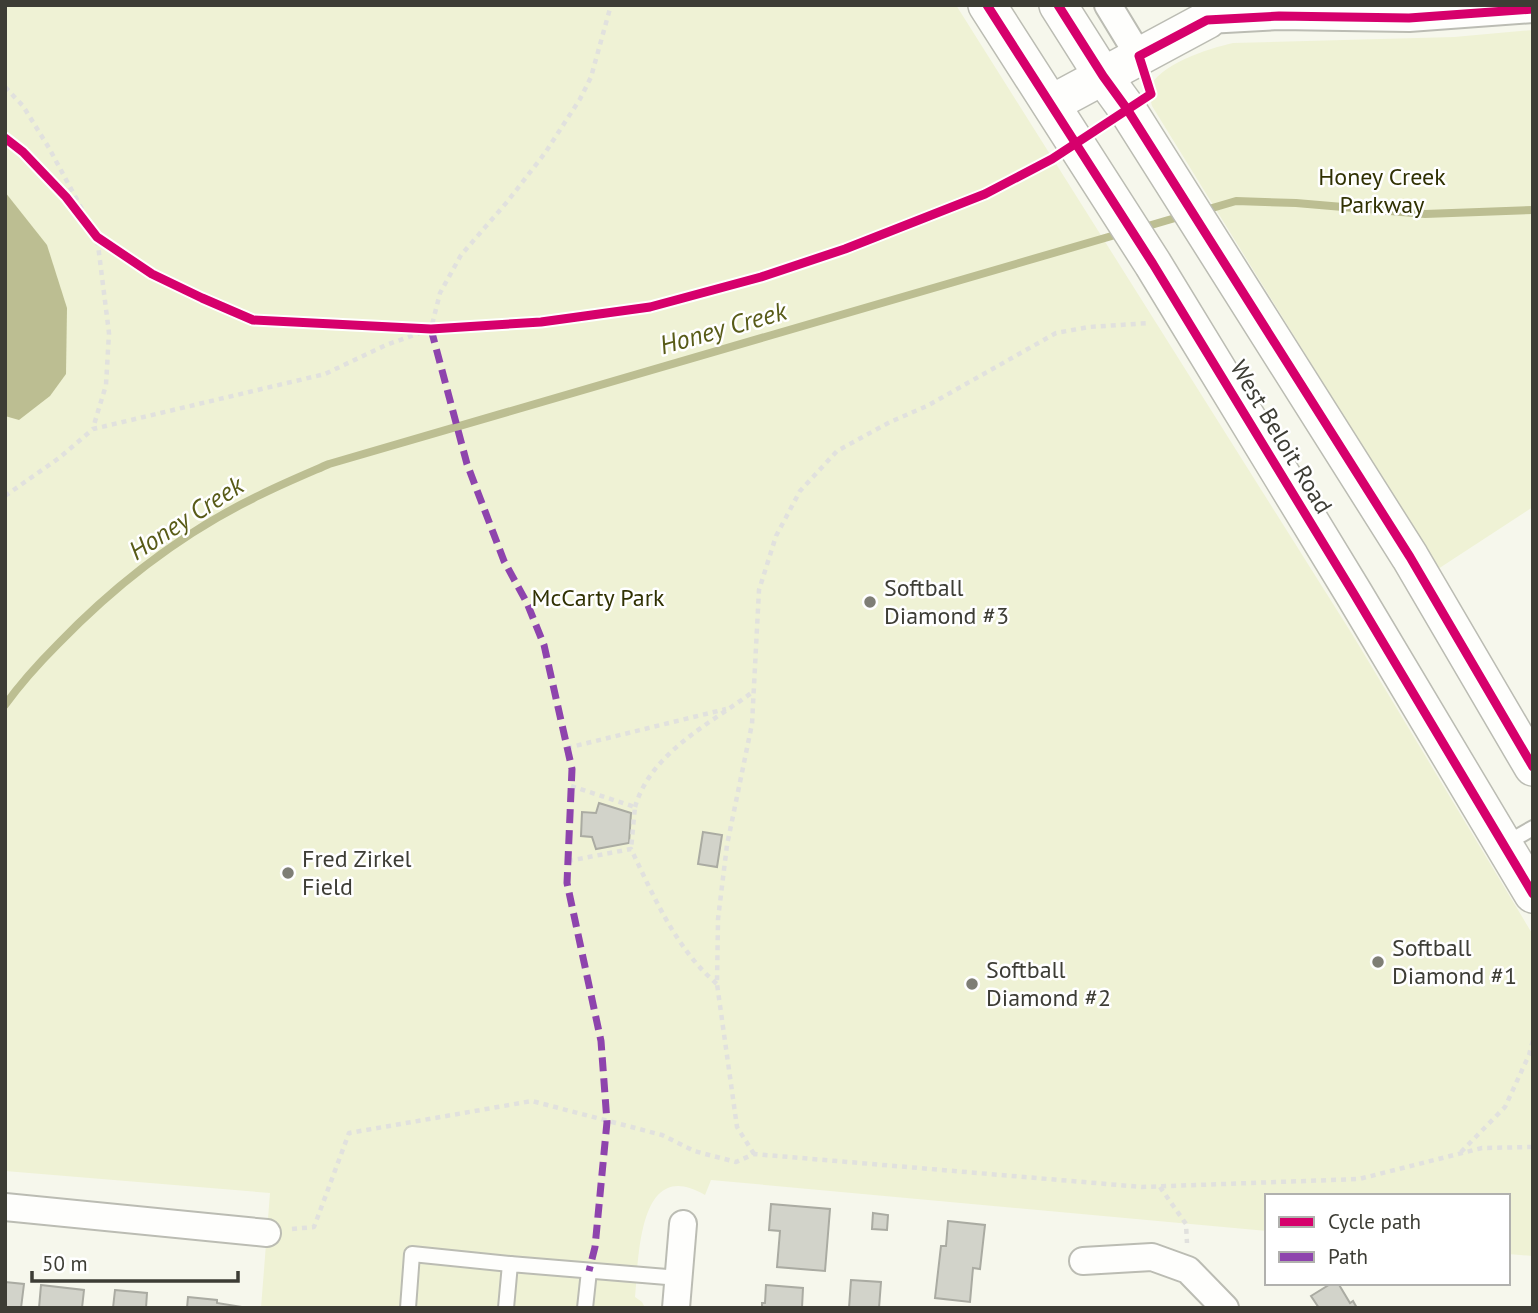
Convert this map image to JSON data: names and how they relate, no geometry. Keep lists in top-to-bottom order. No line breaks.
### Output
{"streets":{"main road":["West Beloit Road"]},"water":["Honey Creek"],"parks":["Honey Creek Parkway","McCarty Park"],"places":["Softball Diamond #3","Fred Zirkel Field","Softball Diamond #1","Softball Diamond #2"],"legend":["Cycle path","Path"],"scale_bar":"50 m"}
